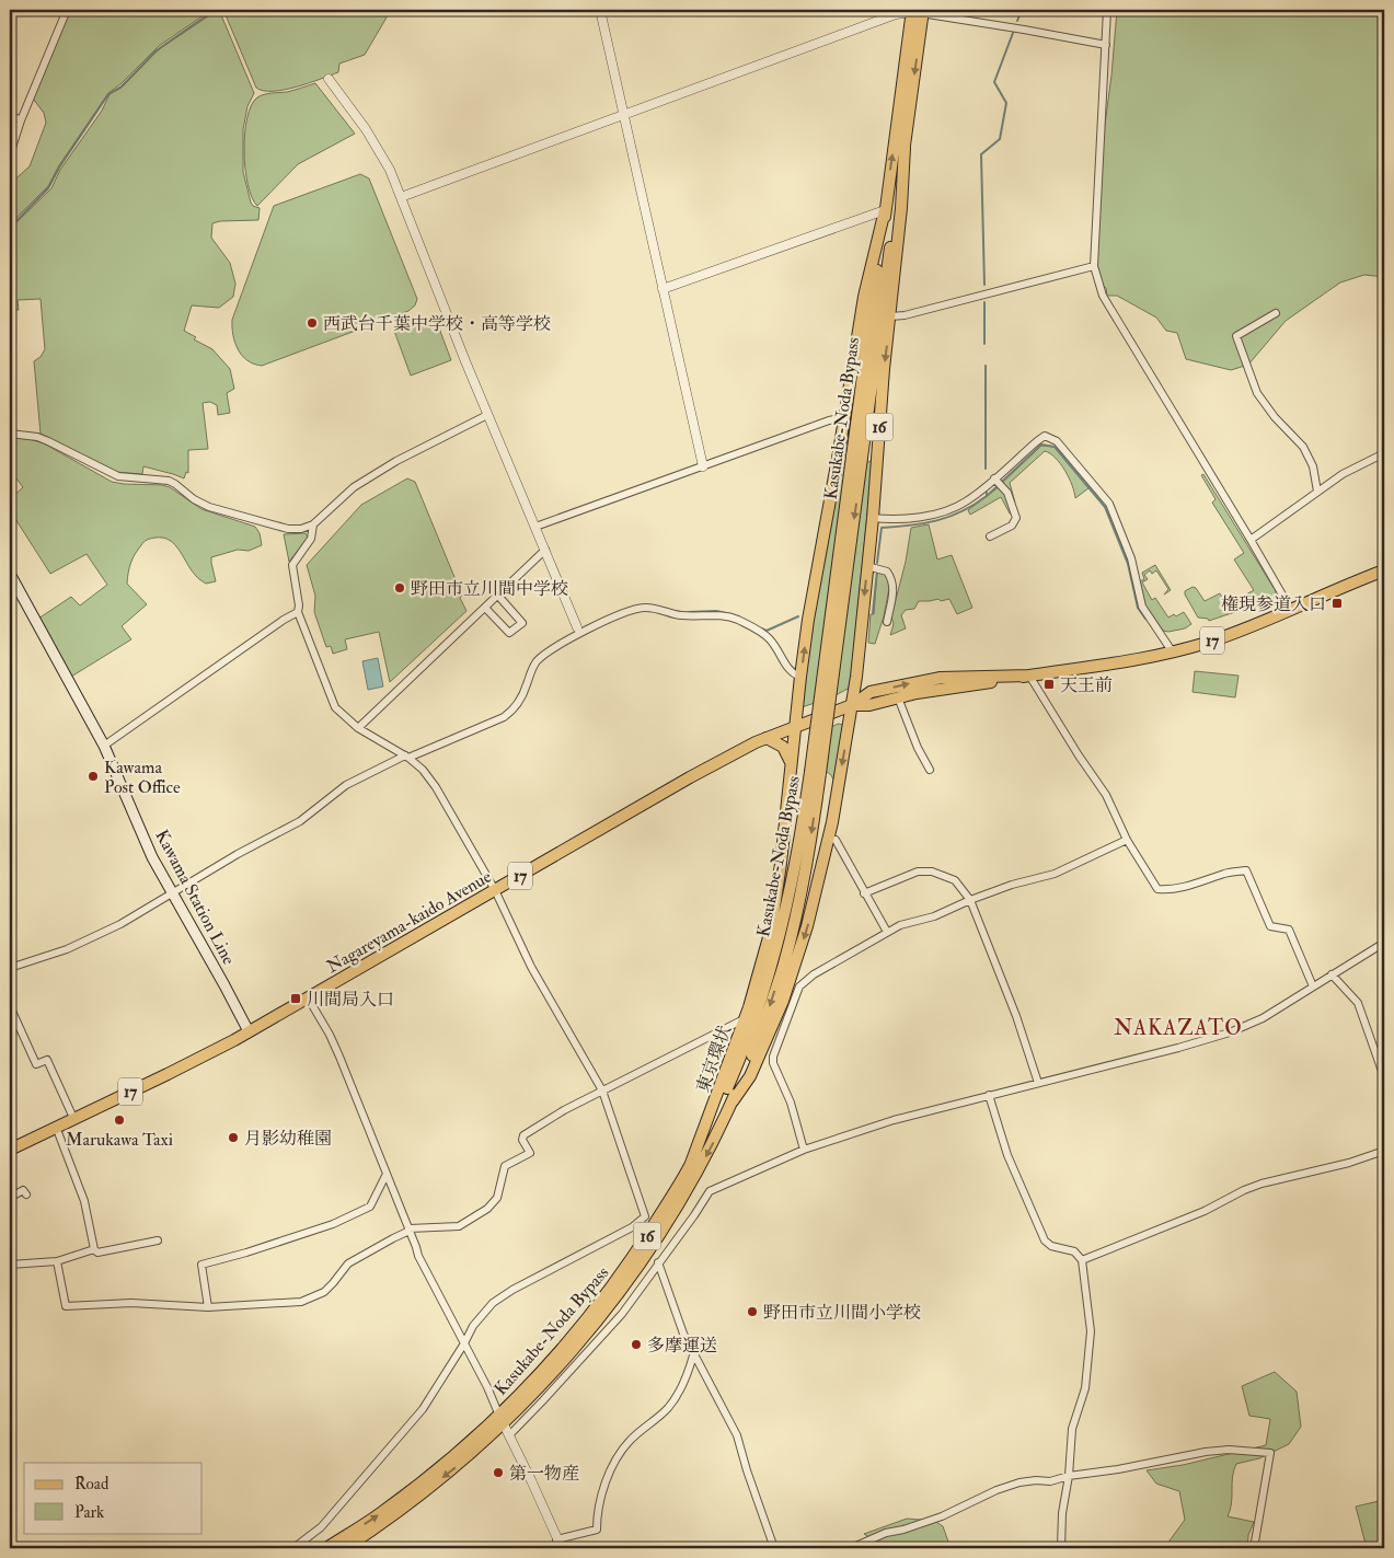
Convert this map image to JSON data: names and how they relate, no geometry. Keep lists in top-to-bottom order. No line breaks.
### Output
{"streets":{"main road":["Kasukabe-Noda Bypass","16","17","Kawama Station Line","Nagareyama-kaido Avenue","東京環状"]},"crossings":[["Kasukabe-Noda Bypass","16"],["Kasukabe-Noda Bypass","東京環状"],["16","Nagareyama-kaido Avenue"],["16","東京環状"],["Kawama Station Line","Nagareyama-kaido Avenue"]],"districts":["NAKAZATO"],"places":{"other":["西武台千葉中学校・高等学校","野田市立川間中学校","Kawama Post Office","Marukawa Taxi","月影幼稚園","野田市立川間小学校","多摩運送","第一物産"],"transit":["権現参道入口","天王前","川間局入口"]},"legend":["Road","Park"]}
